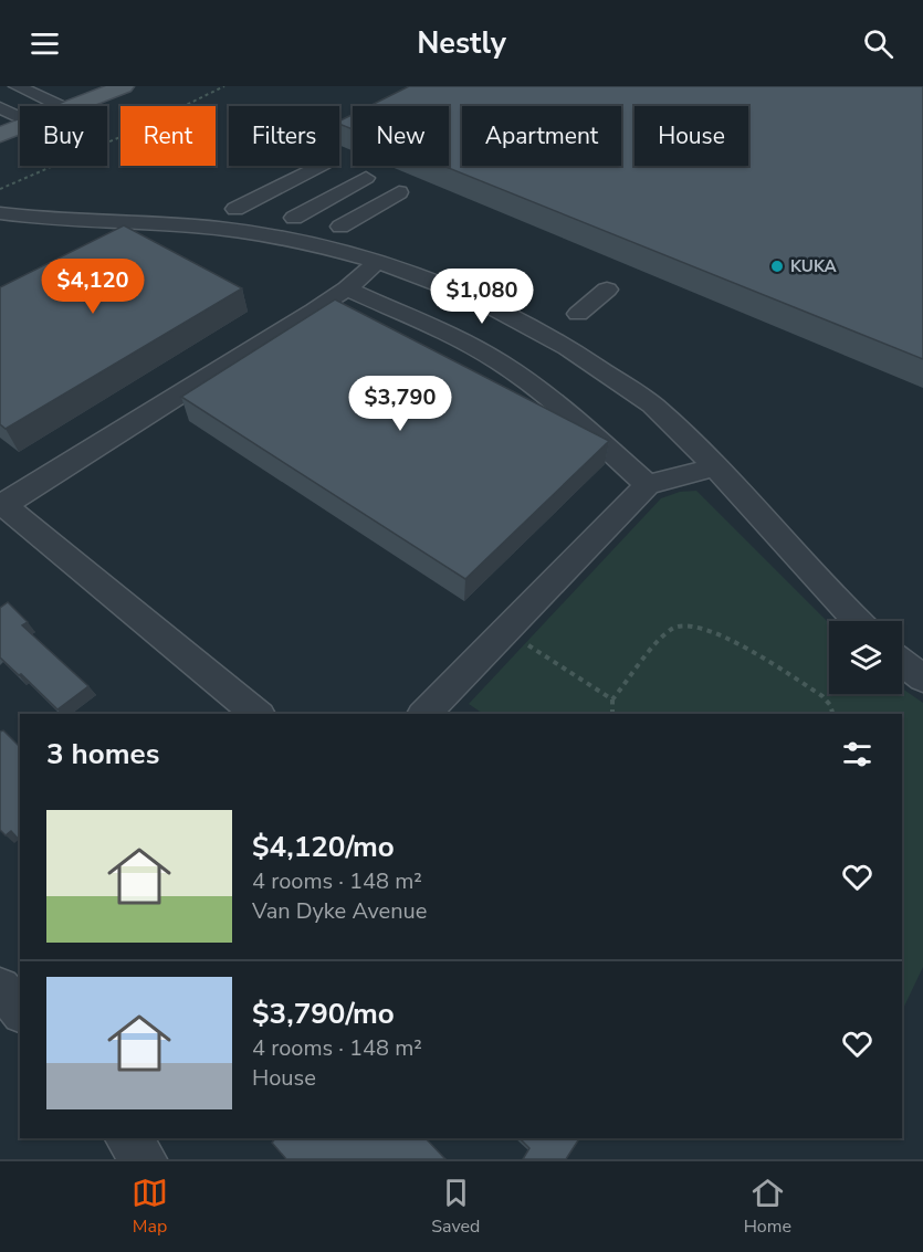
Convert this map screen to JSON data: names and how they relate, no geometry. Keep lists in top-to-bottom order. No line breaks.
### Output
{"places":["KUKA"],"page":{"header":"Nestly","chip":["Buy","Rent","Filters","New","Apartment","House"],"price":["$4,120","$1,080","$3,790"],"heading":"3 homes","list":[{"name":"$4,120/mo","note":"4 rooms · 148 m² · Van Dyke Avenue"},{"name":"$3,790/mo","note":"4 rooms · 148 m² · House"}],"tabs":["Map","Saved","Home"]}}
